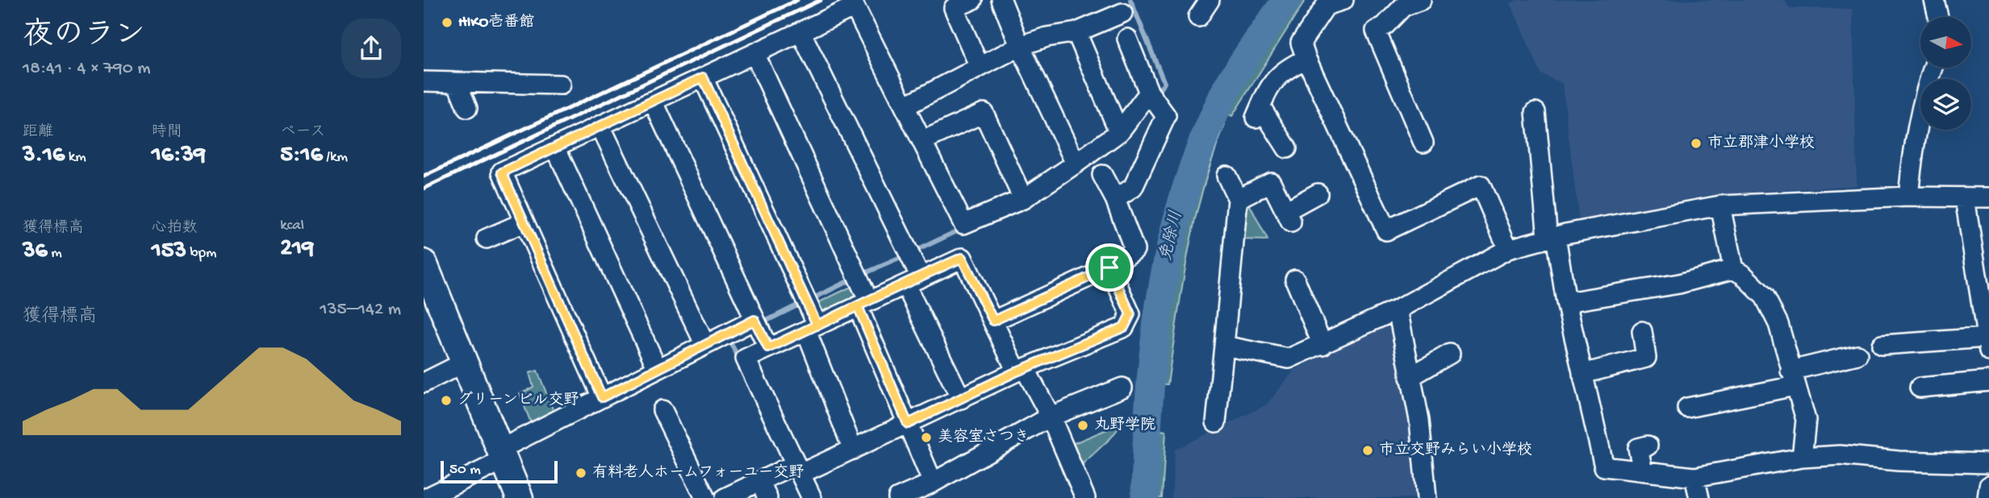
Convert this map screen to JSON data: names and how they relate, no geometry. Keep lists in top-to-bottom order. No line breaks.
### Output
{"water":["免除川"],"places":["HIKO壱番館","市立郡津小学校","グリーンビル交野","丸野学院","美容室さつき","市立交野みらい小学校","有料老人ホームフォーユー交野"],"scale_bar":"50 m","north":"right","page":{"heading":["夜のラン","18:41 · 4 × 790 m"],"stats":[["距離","3.16 km"],["時間","16:39"],["ペース","5:16 /km"],["獲得標高","36 m"],["心拍数","153 bpm"],["kcal","219"]],"chart":["獲得標高","135–142 m"],"scale":"50 m"}}
